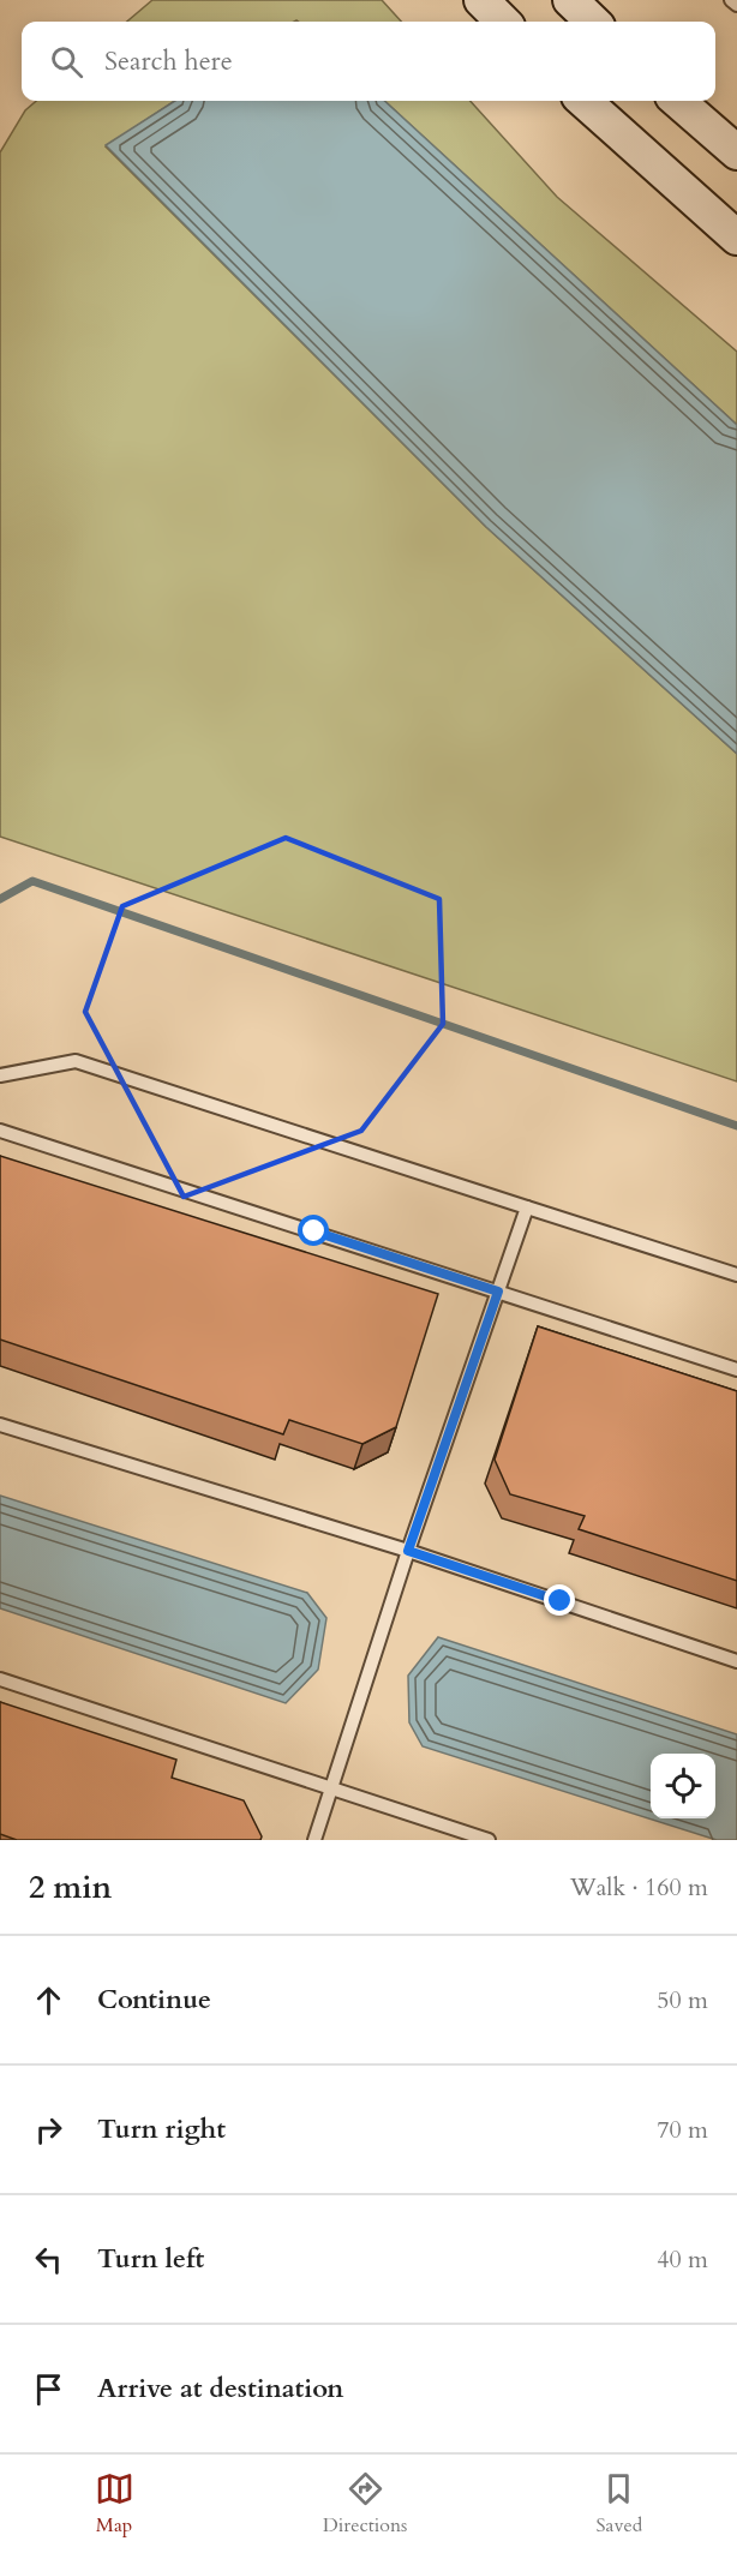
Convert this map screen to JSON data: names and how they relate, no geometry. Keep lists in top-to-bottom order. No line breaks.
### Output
{"page":{"search":"Search here","heading":["2 min","Walk · 160 m"],"list":[["Continue","50 m"],["Turn right","70 m"],["Turn left","40 m"],"Arrive at destination"],"nav":["Map","Directions","Saved"]}}
